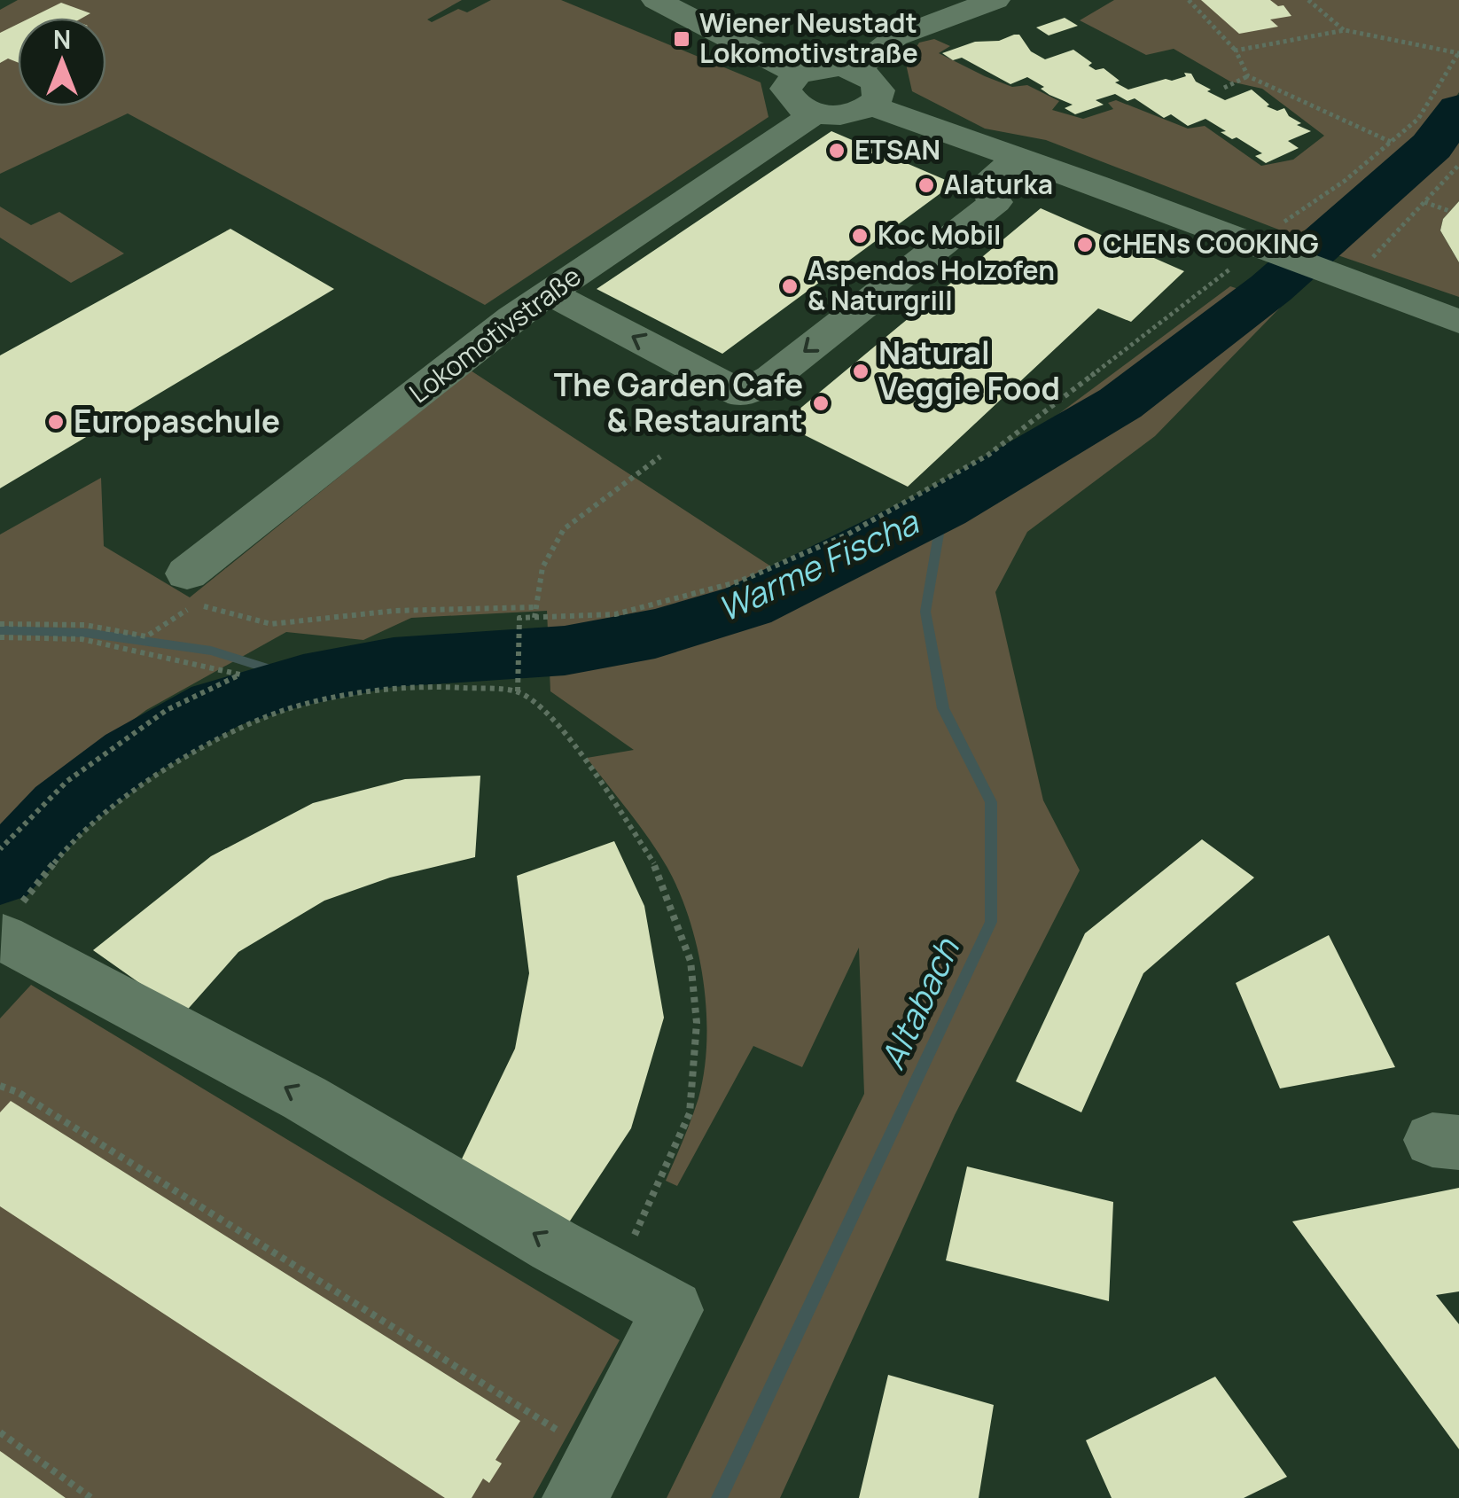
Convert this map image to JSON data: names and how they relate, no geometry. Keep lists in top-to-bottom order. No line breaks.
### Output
{"streets":{"street":["Lokomotivstraße"]},"water":["Warme Fischa","Altabach"],"places":{"transit":["Wiener Neustadt Lokomotivstraße"],"other":["ETSAN","Alaturka","Koc Mobil","CHENs COOKING","Aspendos Holzofen & Naturgrill","Natural Veggie Food","The Garden Cafe & Restaurant","Europaschule"]},"north":"top"}
